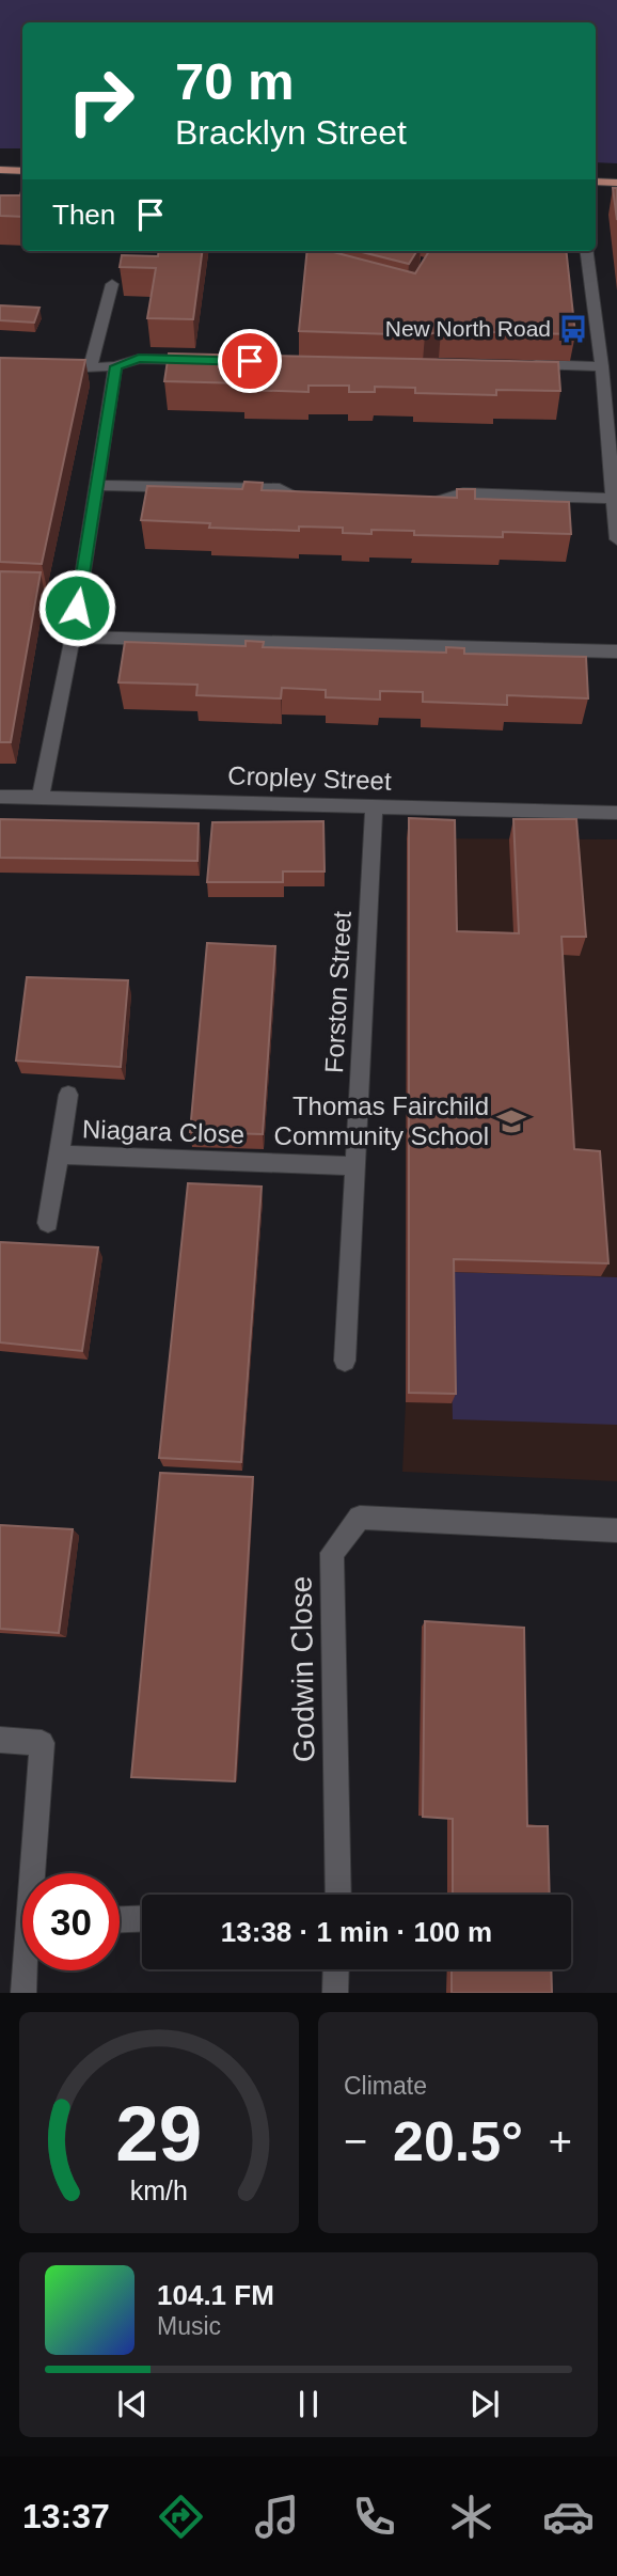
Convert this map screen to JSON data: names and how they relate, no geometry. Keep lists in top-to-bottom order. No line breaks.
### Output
{"streets":{"street":["Cropley Street","Forston Street","Niagara Close","Godwin Close"]},"crossings":[["Cropley Street","Forston Street"],["Forston Street","Niagara Close"]],"places":{"bus stop":["New North Road"],"school or university":["Thomas Fairchild Community School"]},"page":{"turn":["70 m","Bracklyn Street"],"then":"Then","limit":"30","trip":"13:38 · 1 min · 100 m","tile":"Climate","heat":["−","20.5°","+"],"song":["104.1 FM","Music"],"tabs":"13:37","gauge":["29","km/h"]}}
